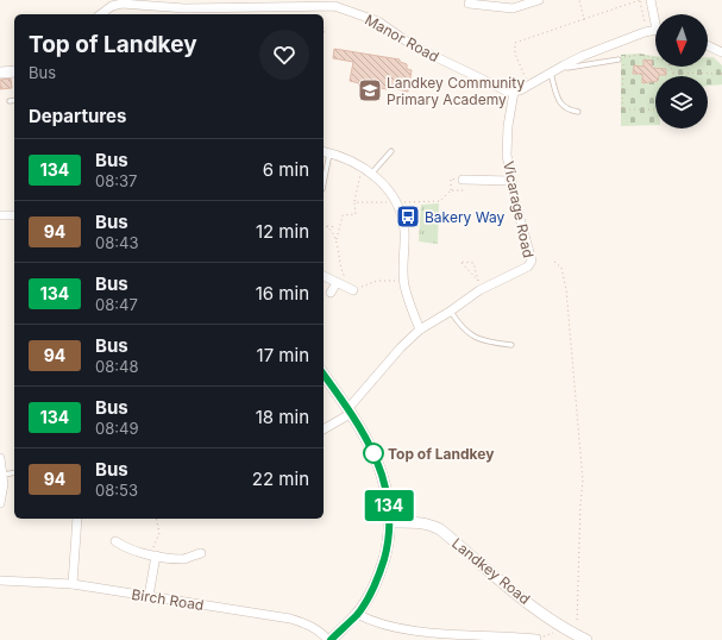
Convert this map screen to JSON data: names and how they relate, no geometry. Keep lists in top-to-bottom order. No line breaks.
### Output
{"streets":{"street":["Manor Road","Vicarage Road","Landkey Road","Birch Road"]},"crossings":[["Manor Road","Vicarage Road"]],"places":{"school or university":["Landkey Community Primary Academy"],"bus stop":["Bakery Way"],"other":["Top of Landkey"]},"lines":["bus line 134"],"north":"bottom","page":{"on_map":"134","heading":[["Top of Landkey","Bus"],"Departures"],"list":[{"mark":"134","name":"Bus","note":"08:37","value":"6 min"},{"mark":"94","name":"Bus","note":"08:43","value":"12 min"},{"mark":"134","name":"Bus","note":"08:47","value":"16 min"},{"mark":"94","name":"Bus","note":"08:48","value":"17 min"},{"mark":"134","name":"Bus","note":"08:49","value":"18 min"},{"mark":"94","name":"Bus","note":"08:53","value":"22 min"}]}}
